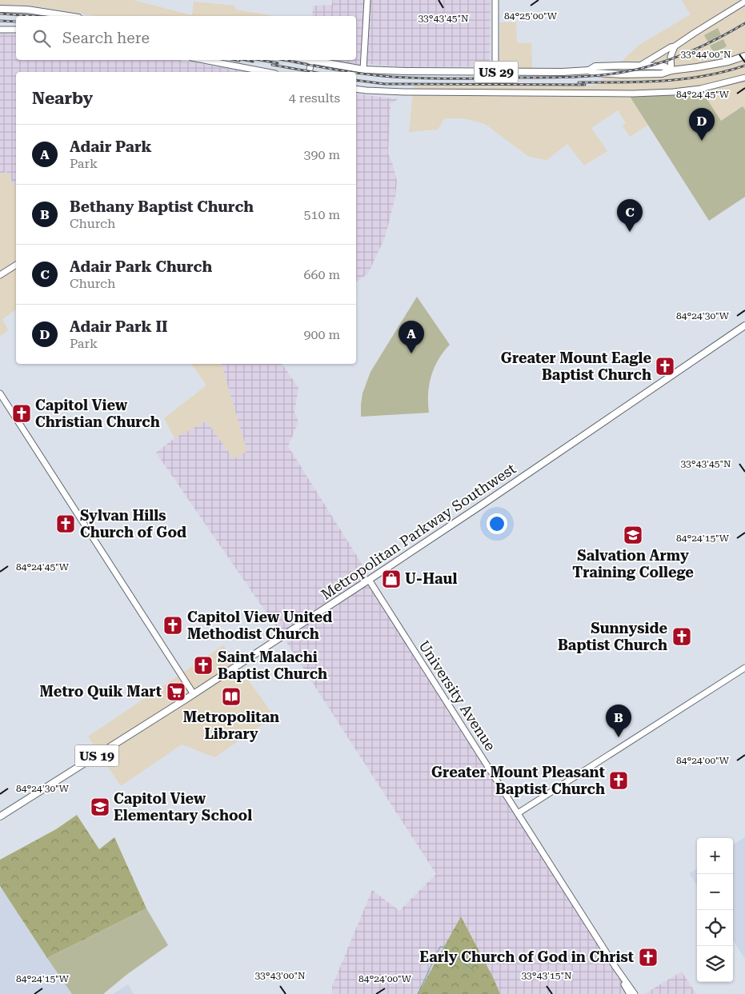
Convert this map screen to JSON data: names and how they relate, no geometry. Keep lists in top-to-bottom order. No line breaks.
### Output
{"streets":{"main road":["US 29","Metropolitan Parkway Southwest","US 19"],"street":["University Avenue"]},"crossings":[["Metropolitan Parkway Southwest","University Avenue"]],"places":{"church":["Greater Mount Eagle Baptist Church","Capitol View Christian Church","Sylvan Hills Church of God","Capitol View United Methodist Church","Sunnyside Baptist Church","Saint Malachi Baptist Church","Greater Mount Pleasant Baptist Church","Early Church of God in Christ"],"school or university":["Salvation Army Training College","Capitol View Elementary School"],"shop":["U-Haul"],"supermarket":["Metro Quik Mart"],"library":["Metropolitan Library"]},"page":{"search":"Search here","heading":["Nearby","4 results"],"pins":["D","C","A","B"],"list":[{"mark":"A","name":"Adair Park","note":"Park","value":"390 m"},{"mark":"B","name":"Bethany Baptist Church","note":"Church","value":"510 m"},{"mark":"C","name":"Adair Park Church","note":"Church","value":"660 m"},{"mark":"D","name":"Adair Park II","note":"Park","value":"900 m"}],"map_buttons":["+","−"]},"coordinates":["84°25'00\"W","33°43'45\"N","33°44'00\"N","84°24'45\"W","84°24'30\"W","84°24'15\"W","84°24'00\"W","33°43'00\"N","33°43'15\"N"]}
